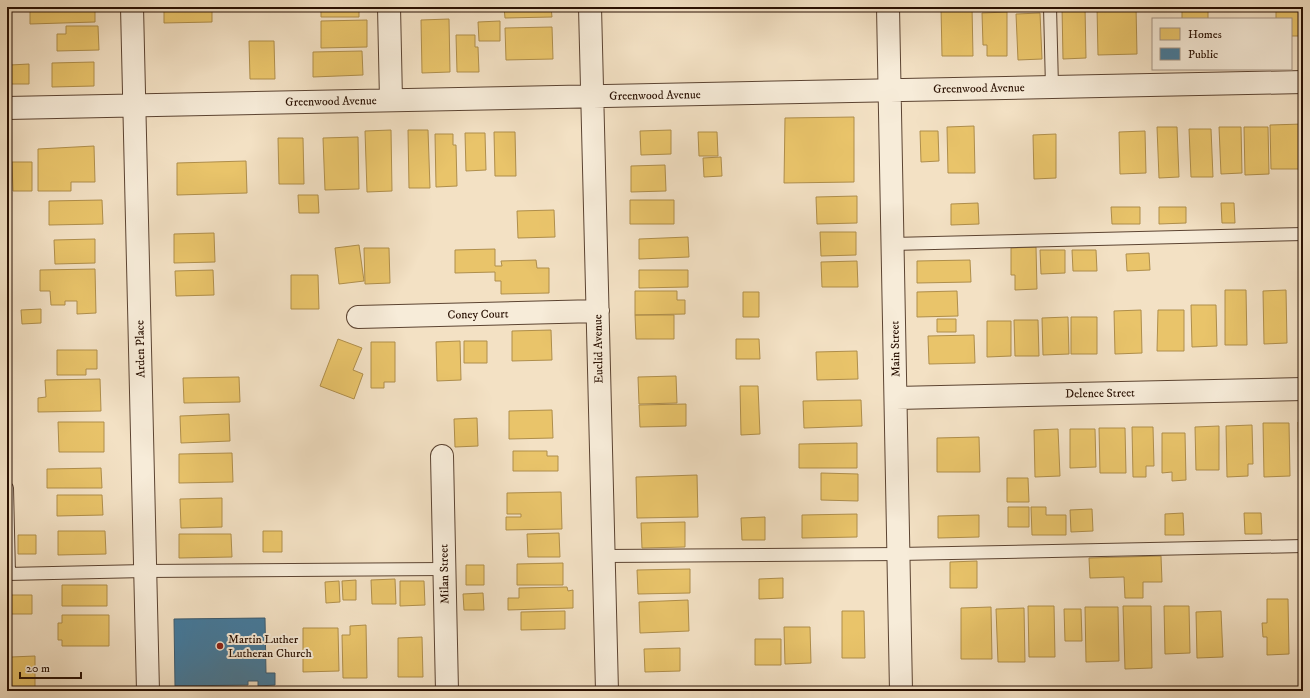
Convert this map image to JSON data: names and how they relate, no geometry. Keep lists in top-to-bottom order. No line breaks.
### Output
{"streets":{"street":["Greenwood Avenue","Coney Court","Arden Place","Euclid Avenue","Main Street","Delence Street","Milan Street"]},"crossings":[["Greenwood Avenue","Arden Place"],["Greenwood Avenue","Euclid Avenue"],["Greenwood Avenue","Main Street"],["Coney Court","Euclid Avenue"],["Main Street","Delence Street"]],"places":["Martin Luther Lutheran Church"],"legend":["Homes","Public"],"scale_bar":"20 m"}
